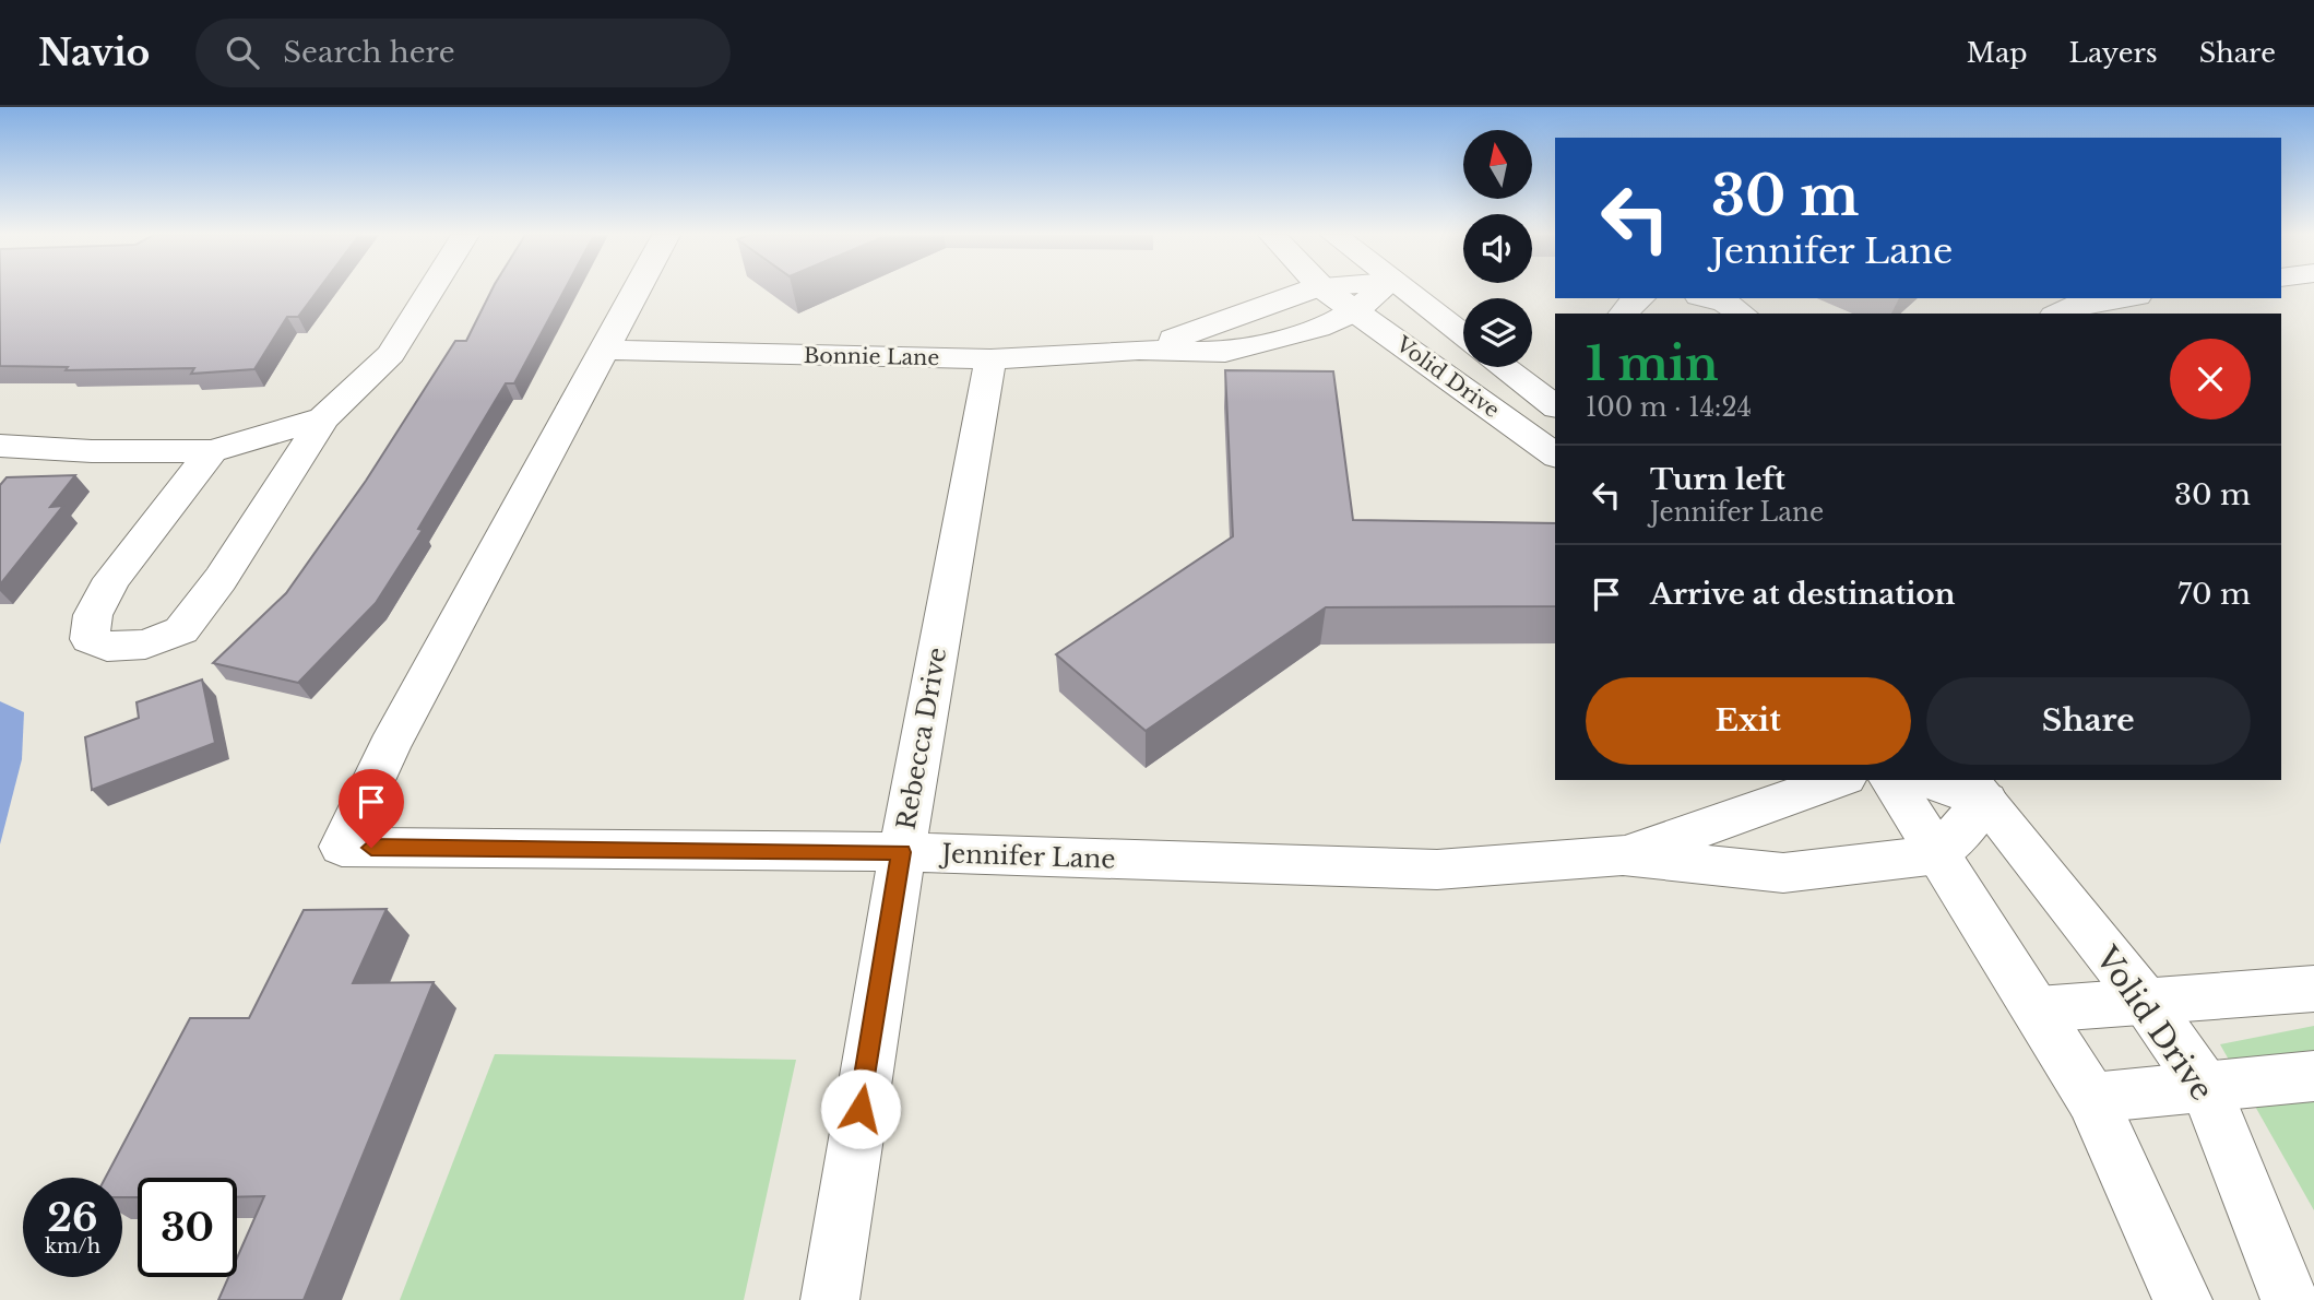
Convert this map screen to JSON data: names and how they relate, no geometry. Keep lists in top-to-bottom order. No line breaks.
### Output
{"streets":{"street":["Bonnie Lane","Volid Drive","Rebecca Drive","Jennifer Lane"]},"crossings":[["Bonnie Lane","Volid Drive"],["Bonnie Lane","Rebecca Drive"],["Bonnie Lane","Jennifer Lane"],["Rebecca Drive","Jennifer Lane"]],"north":"top","page":{"header":"Navio","search":"Search here","nav":["Map","Layers","Share"],"turn":["30 m","Jennifer Lane"],"heading":["1 min","100 m · 14:24"],"list":[{"name":"Turn left","note":"Jennifer Lane","value":"30 m"},{"name":"Arrive at destination","value":"70 m"}],"buttons":["Exit","Share"],"speed":"26 km/h","limit":"30"}}
